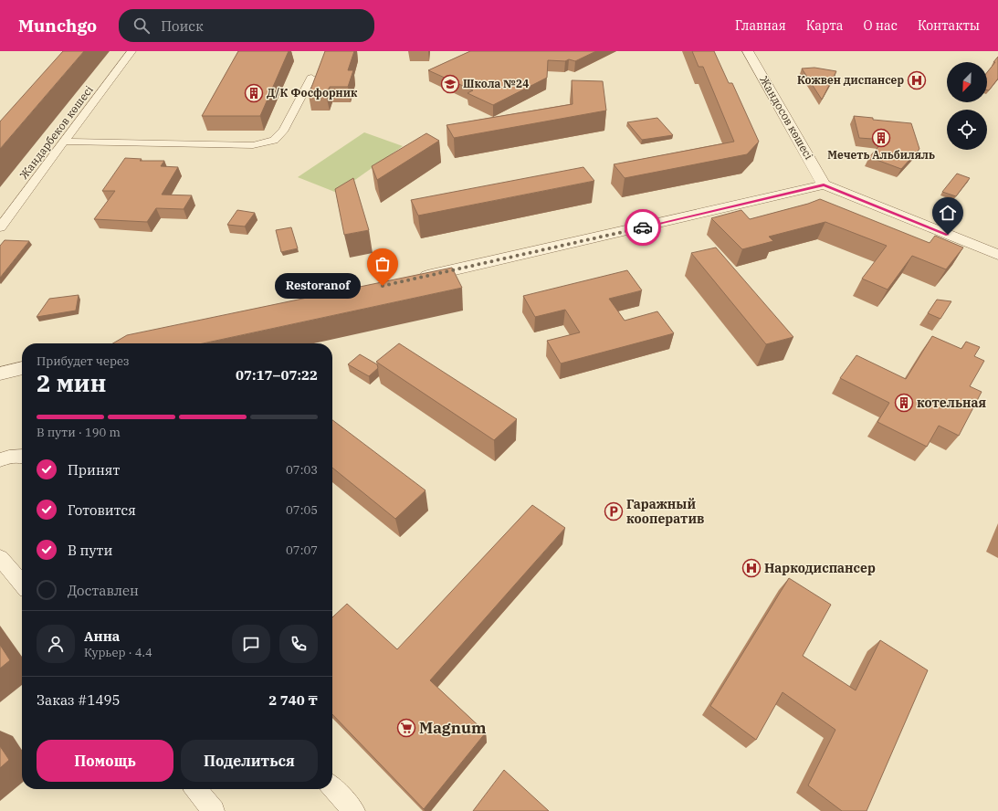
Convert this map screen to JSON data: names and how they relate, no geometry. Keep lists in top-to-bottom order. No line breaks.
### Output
{"streets":{"street":["Жандосов көшесі","Жандарбеков көшесі"]},"places":{"hospital":["Кожвен диспансер","Наркодиспансер"],"school or university":["Школа №24"],"building":["Д/К Фосфорник","Мечеть Альбиляль","котельная"],"other":["Restoranof"],"parking":["Гаражный кооператив"],"supermarket":["Magnum"]},"north":"bottom left","page":{"header":"Munchgo","search":"Поиск","nav":["Главная","Карта","О нас","Контакты"],"bubble":"Restoranof","heading":["2 мин","Прибудет через","07:17–07:22"],"panel":["Анна","Курьер · 4.4","Заказ #1495","2 740 ₸"],"bar":"В пути · 190 m","list":[["Принят","07:03"],["Готовится","07:05"],["В пути","07:07"],"Доставлен"],"buttons":["Помощь","Поделиться"]}}
